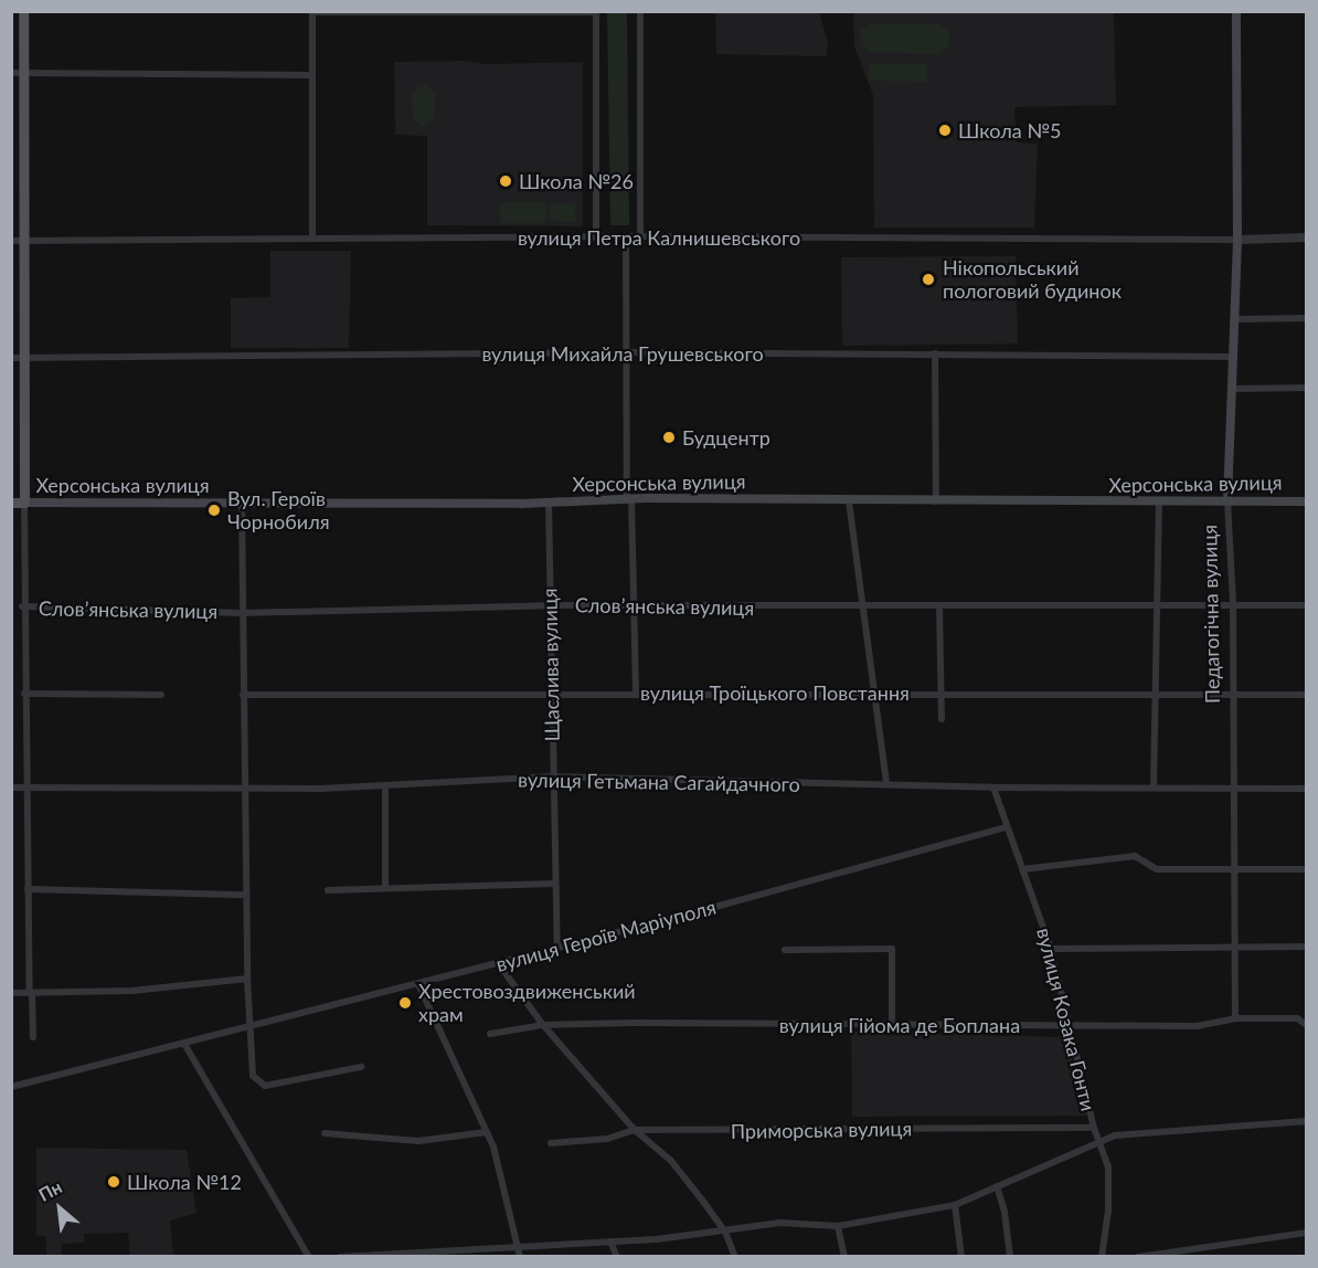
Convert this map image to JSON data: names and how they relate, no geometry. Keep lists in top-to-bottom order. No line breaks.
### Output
{"streets":{"main road":["Херсонська вулиця","Педагогічна вулиця"],"street":["вулиця Петра Калнишевського","вулиця Михайла Грушевського","Словʼянська вулиця","Щаслива вулиця","вулиця Троїцького Повстання","вулиця Гетьмана Сагайдачного","вулиця Героїв Маріуполя","вулиця Козака Гонти","вулиця Гійома де Боплана","Приморська вулиця"]},"crossings":[["вулиця Петра Калнишевського","Педагогічна вулиця"],["вулиця Михайла Грушевського","Педагогічна вулиця"],["Херсонська вулиця","Педагогічна вулиця"],["Херсонська вулиця","Щаслива вулиця"],["Словʼянська вулиця","Педагогічна вулиця"],["Словʼянська вулиця","Щаслива вулиця"],["Педагогічна вулиця","вулиця Троїцького Повстання"],["Педагогічна вулиця","вулиця Гетьмана Сагайдачного"],["Педагогічна вулиця","вулиця Гійома де Боплана"],["Щаслива вулиця","вулиця Троїцького Повстання"],["Щаслива вулиця","вулиця Гетьмана Сагайдачного"],["Щаслива вулиця","вулиця Героїв Маріуполя"],["вулиця Гетьмана Сагайдачного","вулиця Козака Гонти"],["вулиця Героїв Маріуполя","вулиця Козака Гонти"],["вулиця Козака Гонти","вулиця Гійома де Боплана"],["вулиця Козака Гонти","Приморська вулиця"]],"places":["Школа №5","Школа №26","Нікопольський пологовий будинок","Будцентр","Вул. Героїв Чорнобиля","Хрестовоздвиженський храм","Школа №12"],"north":"top left"}
